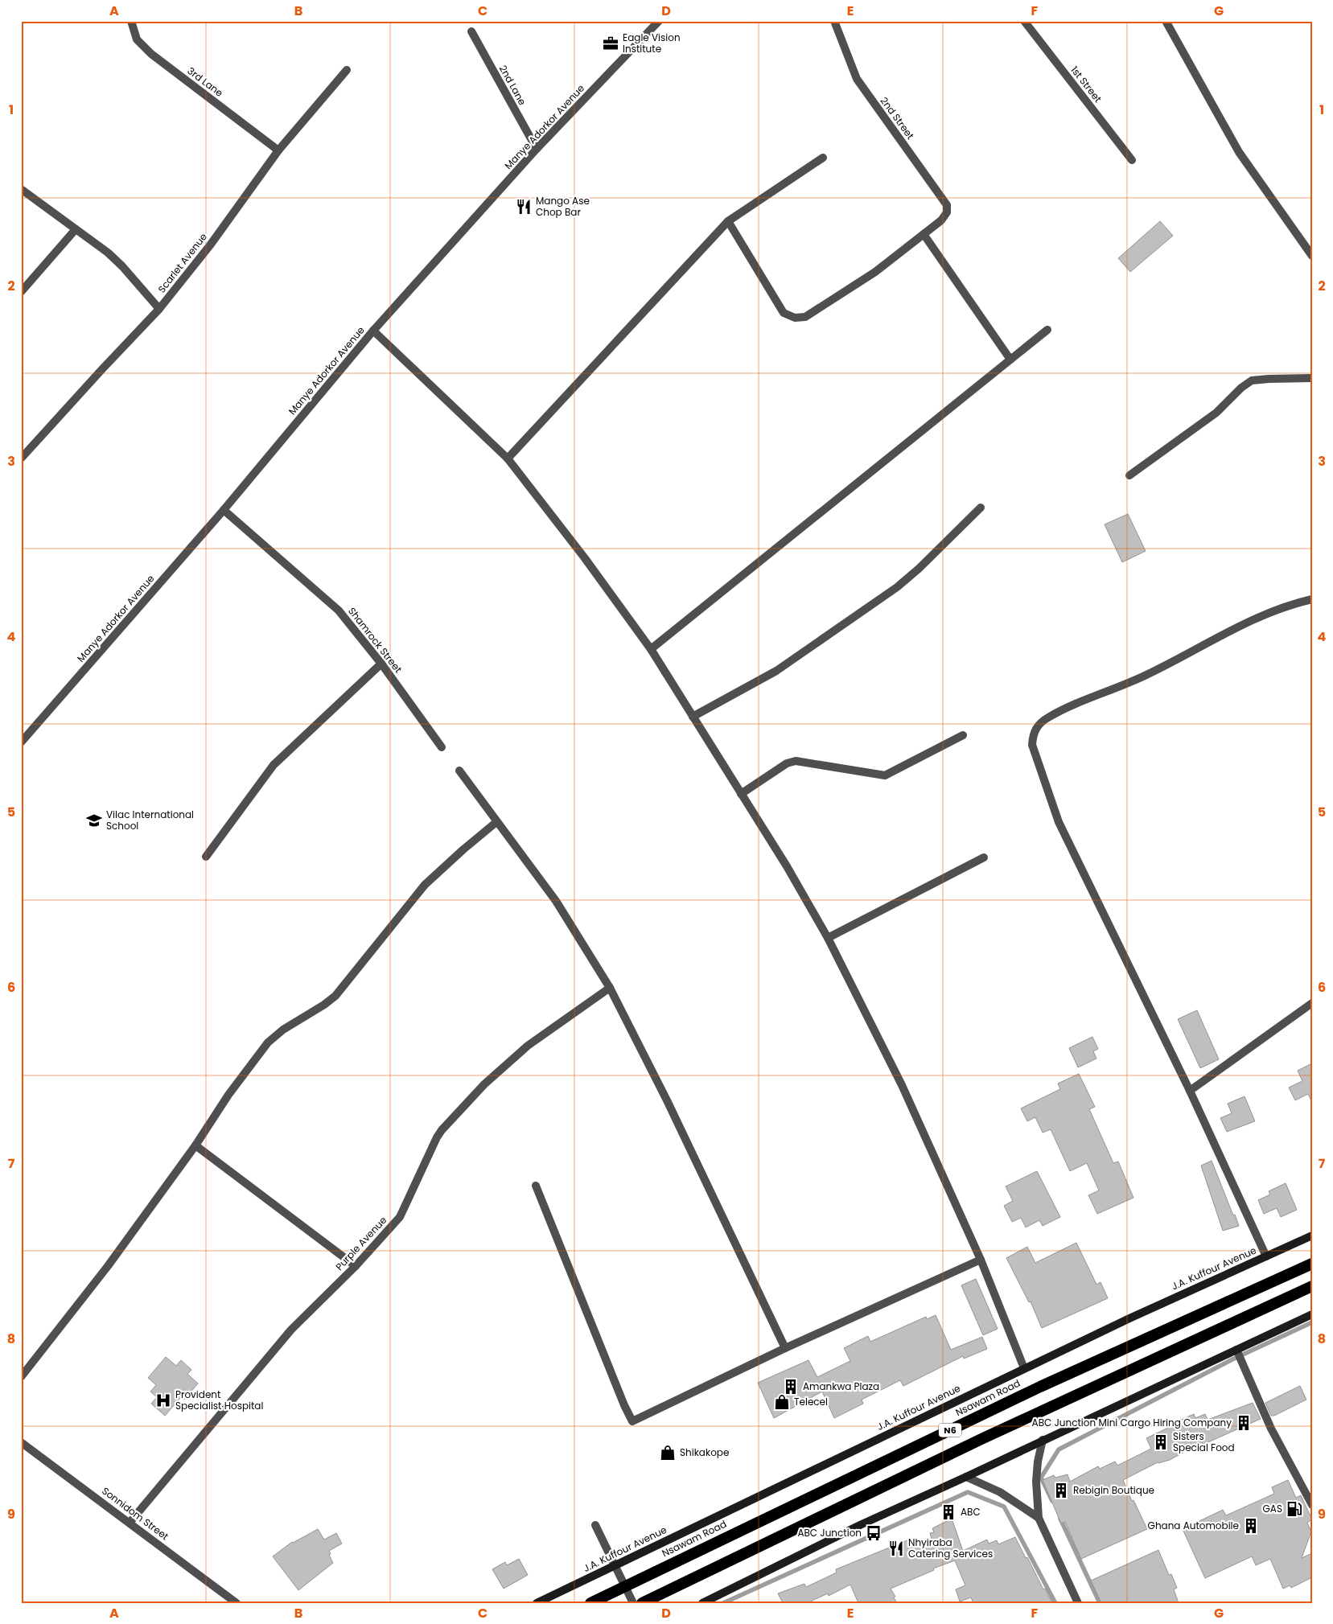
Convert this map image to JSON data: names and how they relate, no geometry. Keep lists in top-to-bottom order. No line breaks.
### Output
{"streets":{"highway":["Nsawam Road","N6"],"main road":["J.A. Kuffour Avenue"],"street":["3rd Lane","1st Street","2nd Lane","2nd Street","Manye Adorkor Avenue","Scarlet Avenue","Shamrock Street","Purple Avenue","Sonnidom Street"]},"crossings":[["3rd Lane","Scarlet Avenue"],["2nd Lane","Manye Adorkor Avenue"],["Manye Adorkor Avenue","Shamrock Street"],["Purple Avenue","Sonnidom Street"]],"places":{"office":["Eagle Vision Institute"],"restaurant":["Mango Ase Chop Bar","Nhyiraba Catering Services"],"school or university":["Vilac International School"],"building":["Amankwa Plaza","ABC Junction Mini Cargo Hiring Company","Sisters Special Food","Rebigin Boutique","ABC","Ghana Automobile"],"hospital":["Provident Specialist Hospital"],"shop":["Telecel","Shikakope"],"fuel station":["GAS"],"bus stop":["ABC Junction"]},"grid":{"columns":["A","B","C","D","E","F","G"],"rows":["1","2","3","4","5","6","7","8","9"]}}
